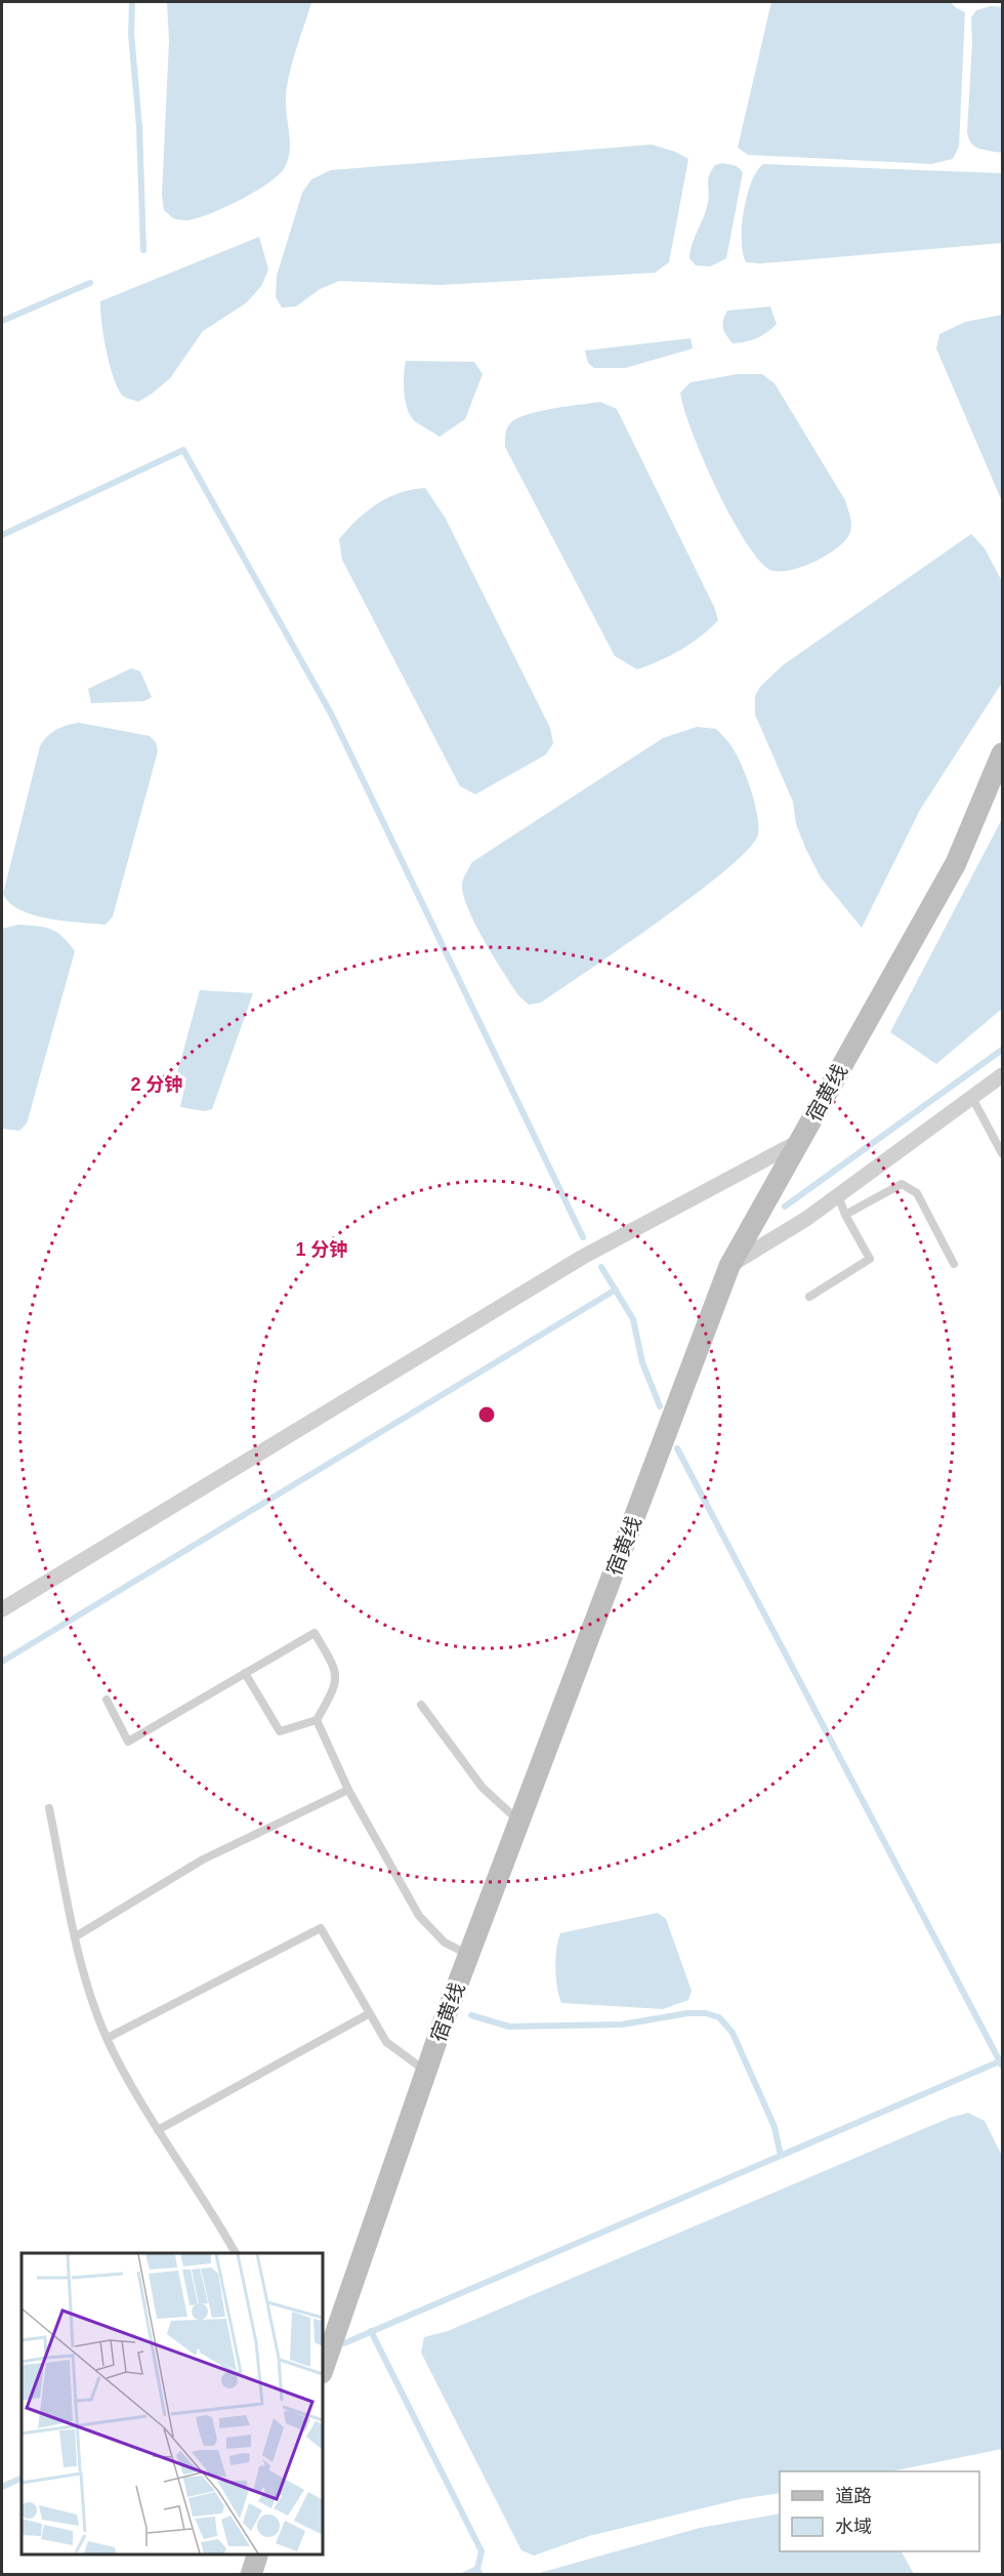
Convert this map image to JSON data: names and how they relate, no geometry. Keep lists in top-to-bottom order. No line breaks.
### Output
{"streets":{"main road":["宿黄线"]},"legend":["道路","水域"],"rings":["2 分钟","1 分钟"]}
